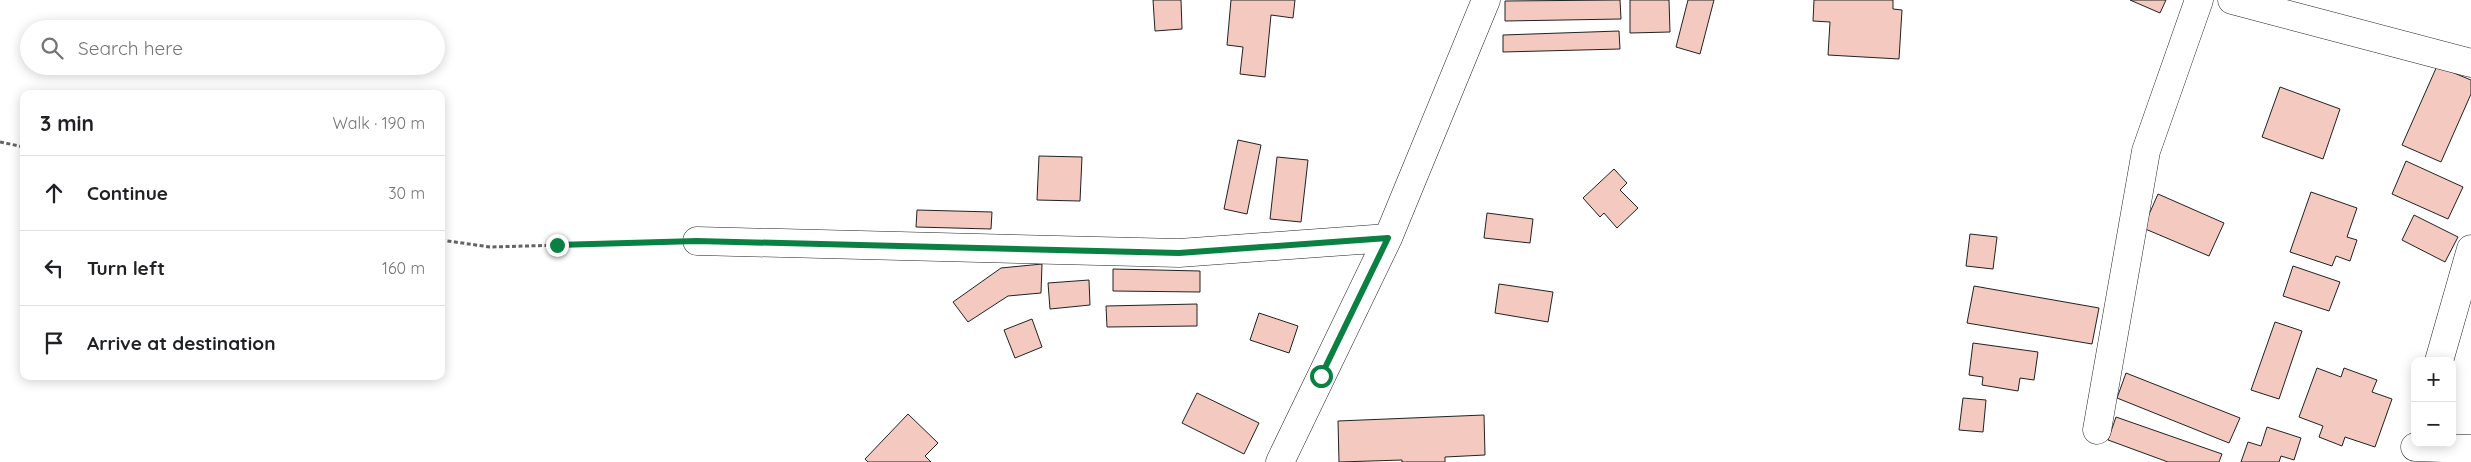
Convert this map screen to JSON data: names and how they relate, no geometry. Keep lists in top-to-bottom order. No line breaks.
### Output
{"page":{"search":"Search here","heading":["3 min","Walk · 190 m"],"list":[["Continue","30 m"],["Turn left","160 m"],"Arrive at destination"],"map_buttons":["+","−"]}}
